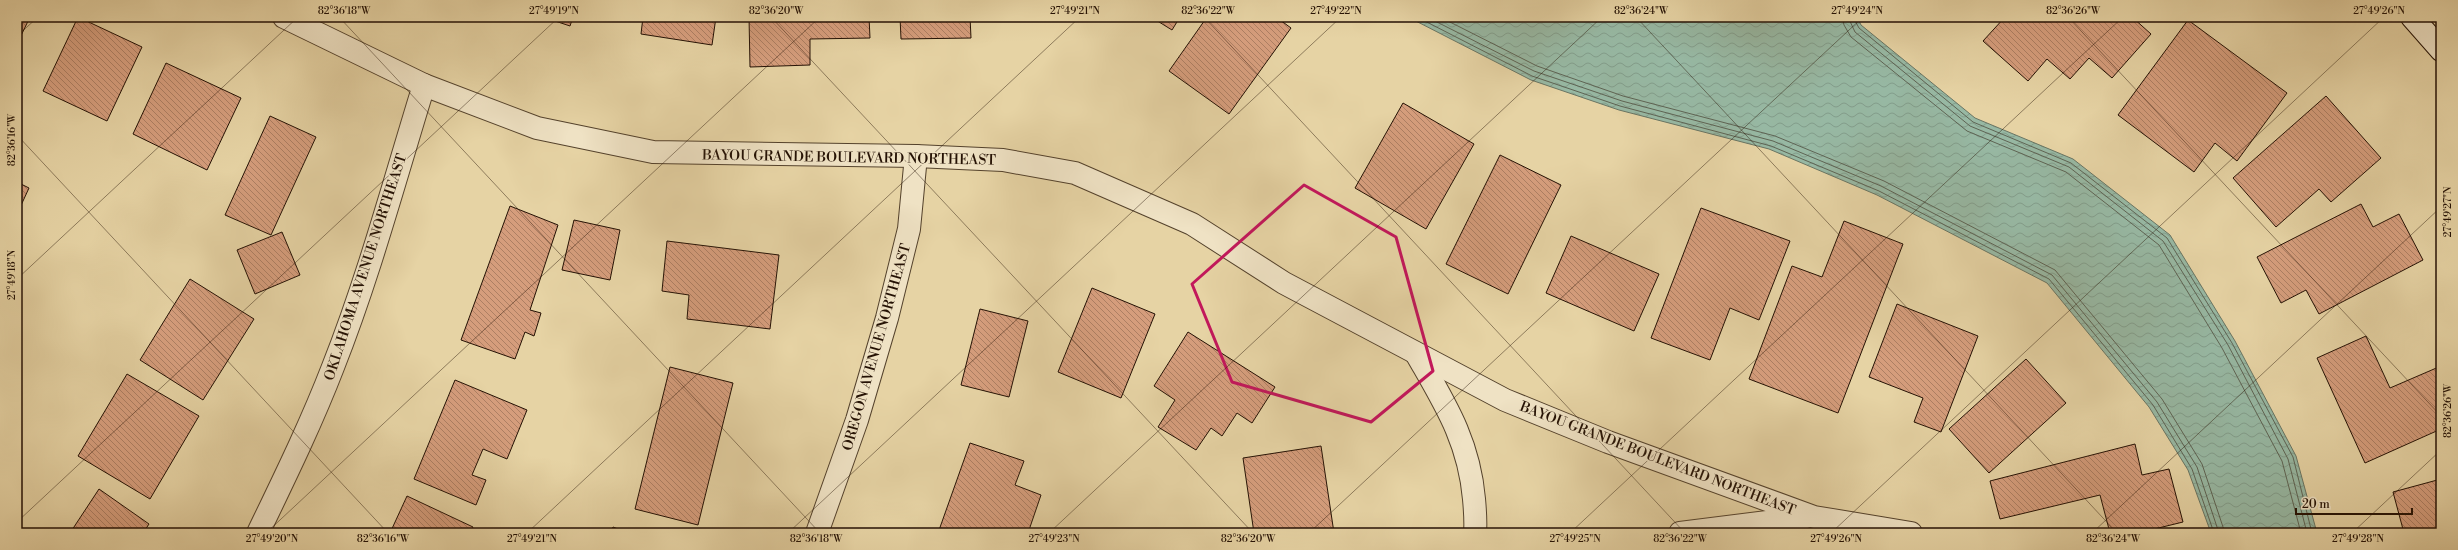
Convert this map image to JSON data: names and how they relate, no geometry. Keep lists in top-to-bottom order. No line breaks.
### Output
{"streets":{"street":["BAYOU GRANDE BOULEVARD NORTHEAST","OKLAHOMA AVENUE NORTHEAST","OREGON AVENUE NORTHEAST"]},"crossings":[["BAYOU GRANDE BOULEVARD NORTHEAST","OKLAHOMA AVENUE NORTHEAST"],["BAYOU GRANDE BOULEVARD NORTHEAST","OREGON AVENUE NORTHEAST"]],"scale_bar":"20 m","coordinates":["82°36'18\"W","27°49'19\"N","82°36'20\"W","27°49'21\"N","82°36'22\"W","27°49'22\"N","82°36'24\"W","27°49'24\"N","82°36'26\"W","27°49'26\"N","82°36'16\"W","27°49'27\"N","27°49'18\"N","27°49'20\"N","27°49'23\"N","27°49'25\"N","27°49'28\"N"]}
